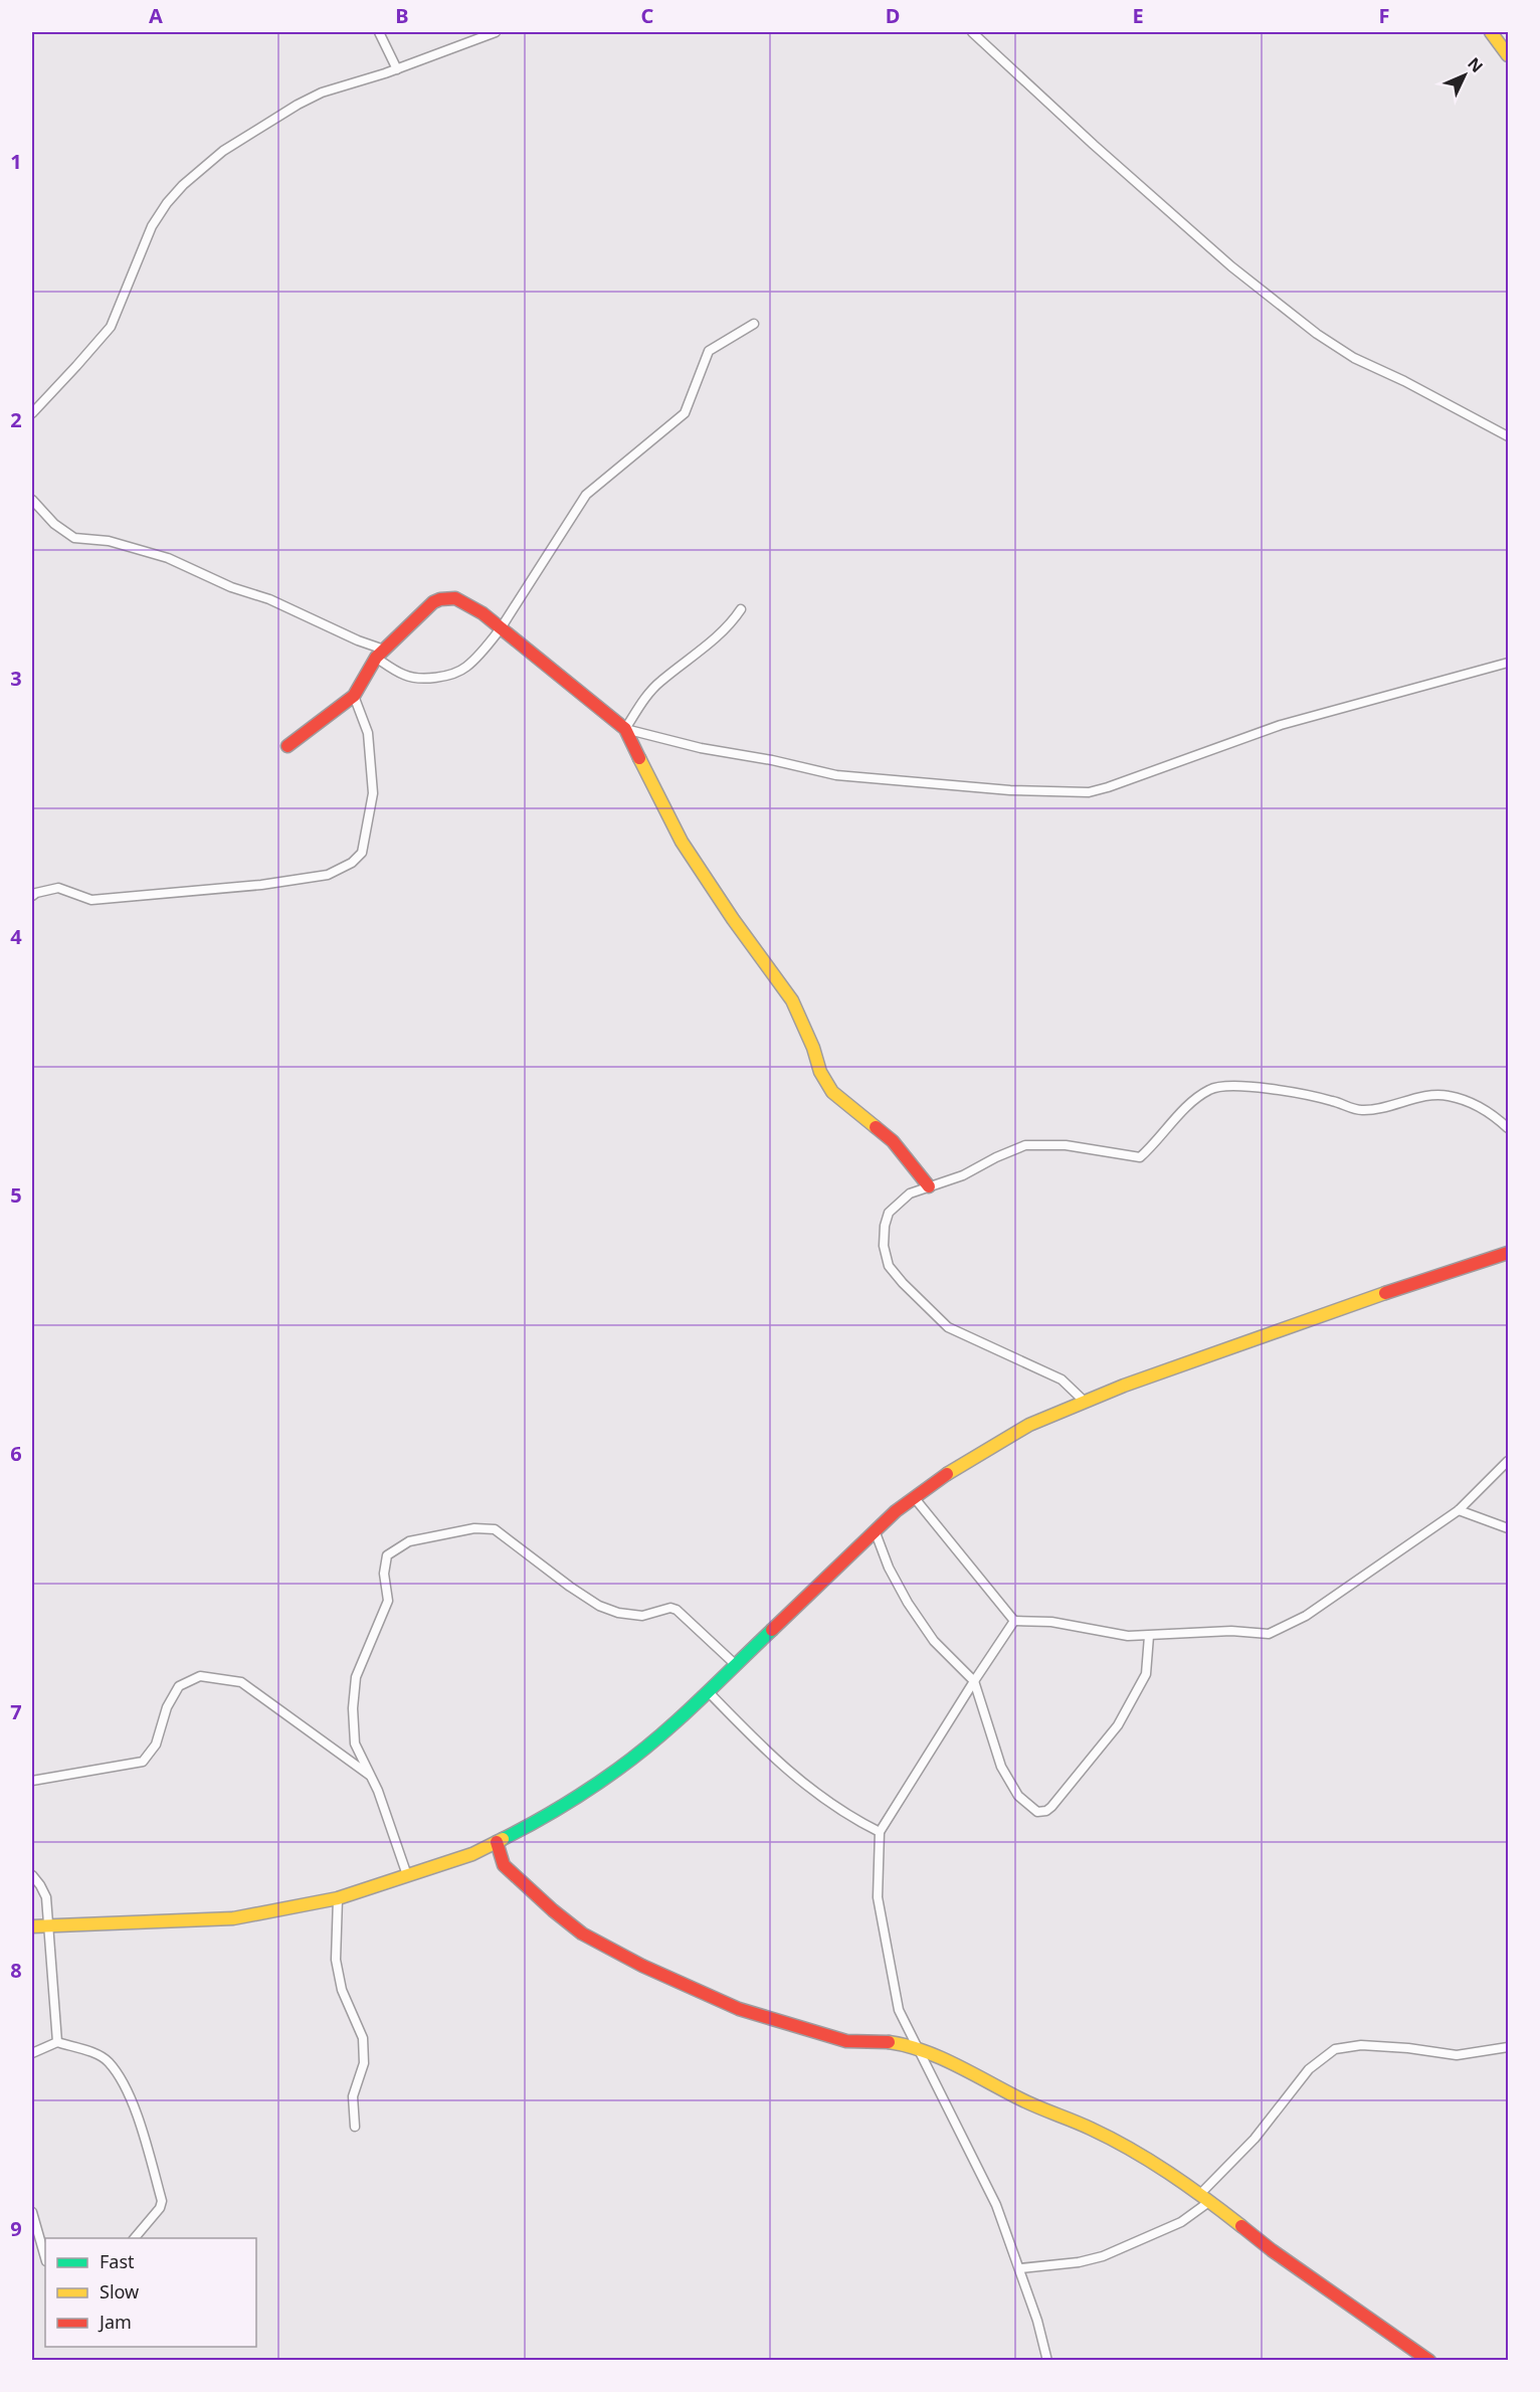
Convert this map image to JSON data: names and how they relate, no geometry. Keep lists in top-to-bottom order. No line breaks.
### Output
{"legend":["Fast","Slow","Jam"],"north":"top right","grid":{"columns":["A","B","C","D","E","F"],"rows":["1","2","3","4","5","6","7","8","9"]}}
